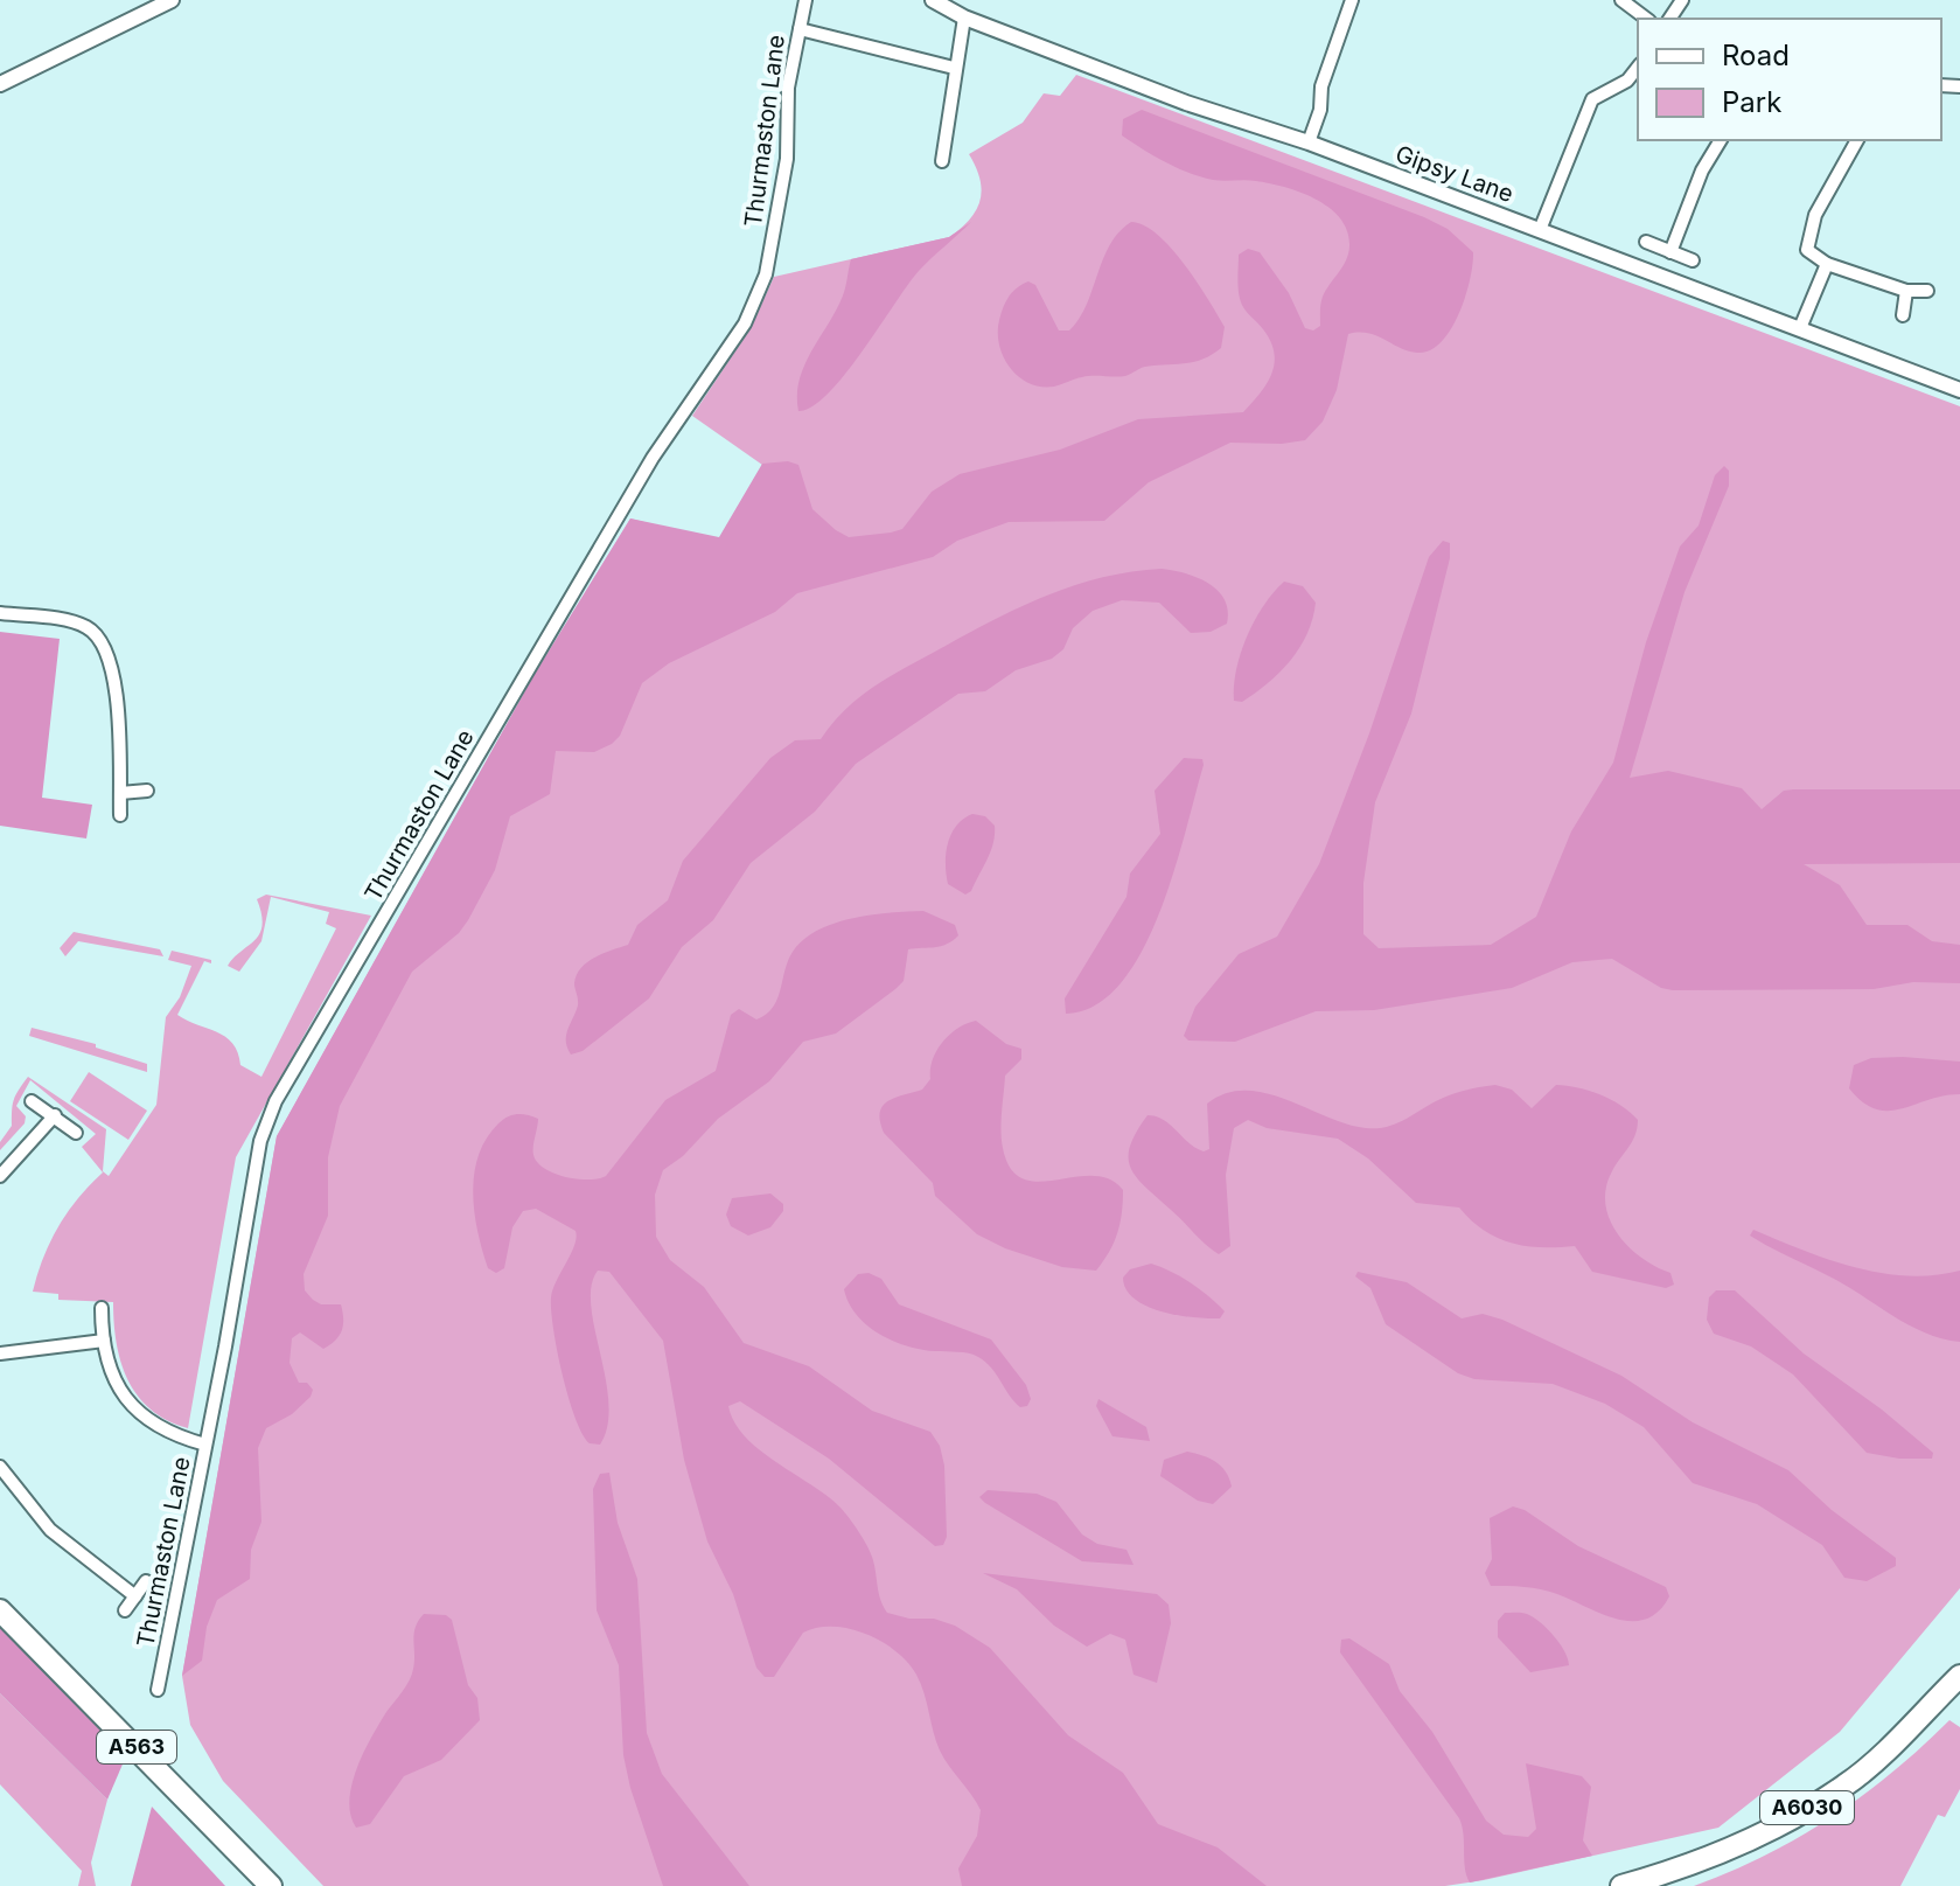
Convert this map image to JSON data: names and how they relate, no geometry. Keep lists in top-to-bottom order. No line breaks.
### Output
{"streets":{"highway":["A563","A6030"],"street":["Thurmaston Lane","Gipsy Lane"]},"legend":["Road","Park"]}
